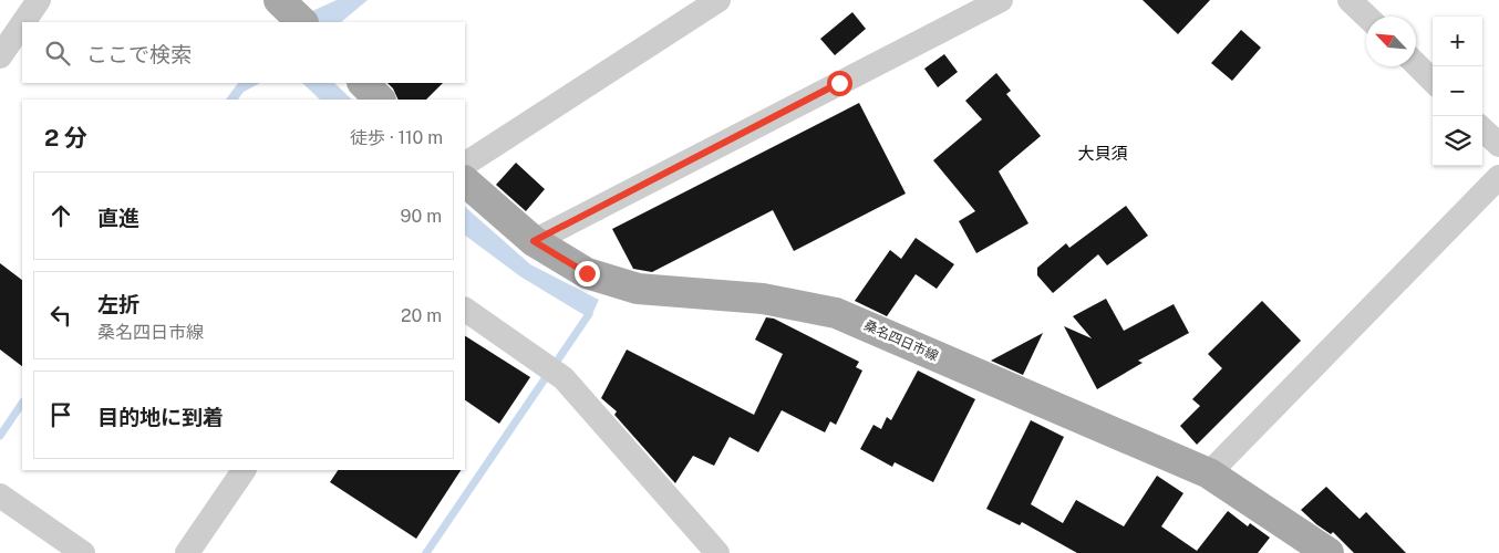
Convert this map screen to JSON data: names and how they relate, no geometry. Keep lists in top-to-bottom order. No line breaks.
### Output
{"streets":{"main road":["桑名四日市線"]},"districts":["大貝須"],"north":"top left","page":{"map_buttons":["+","−"],"search":"ここで検索","heading":["2 分","徒歩 · 110 m"],"list":[["直進","90 m"],["左折","桑名四日市線","20 m"],"目的地に到着"]}}
